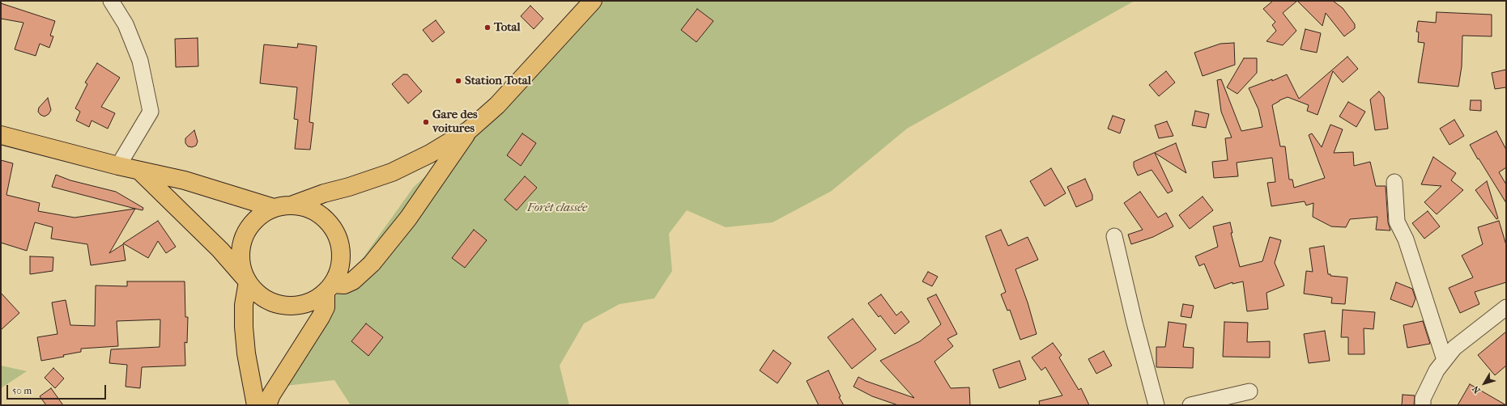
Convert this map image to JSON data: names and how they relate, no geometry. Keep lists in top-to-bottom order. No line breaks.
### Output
{"parks":["Forêt classée"],"places":["Total","Station Total","Gare des voitures"],"scale_bar":"50 m","north":"bottom left"}
